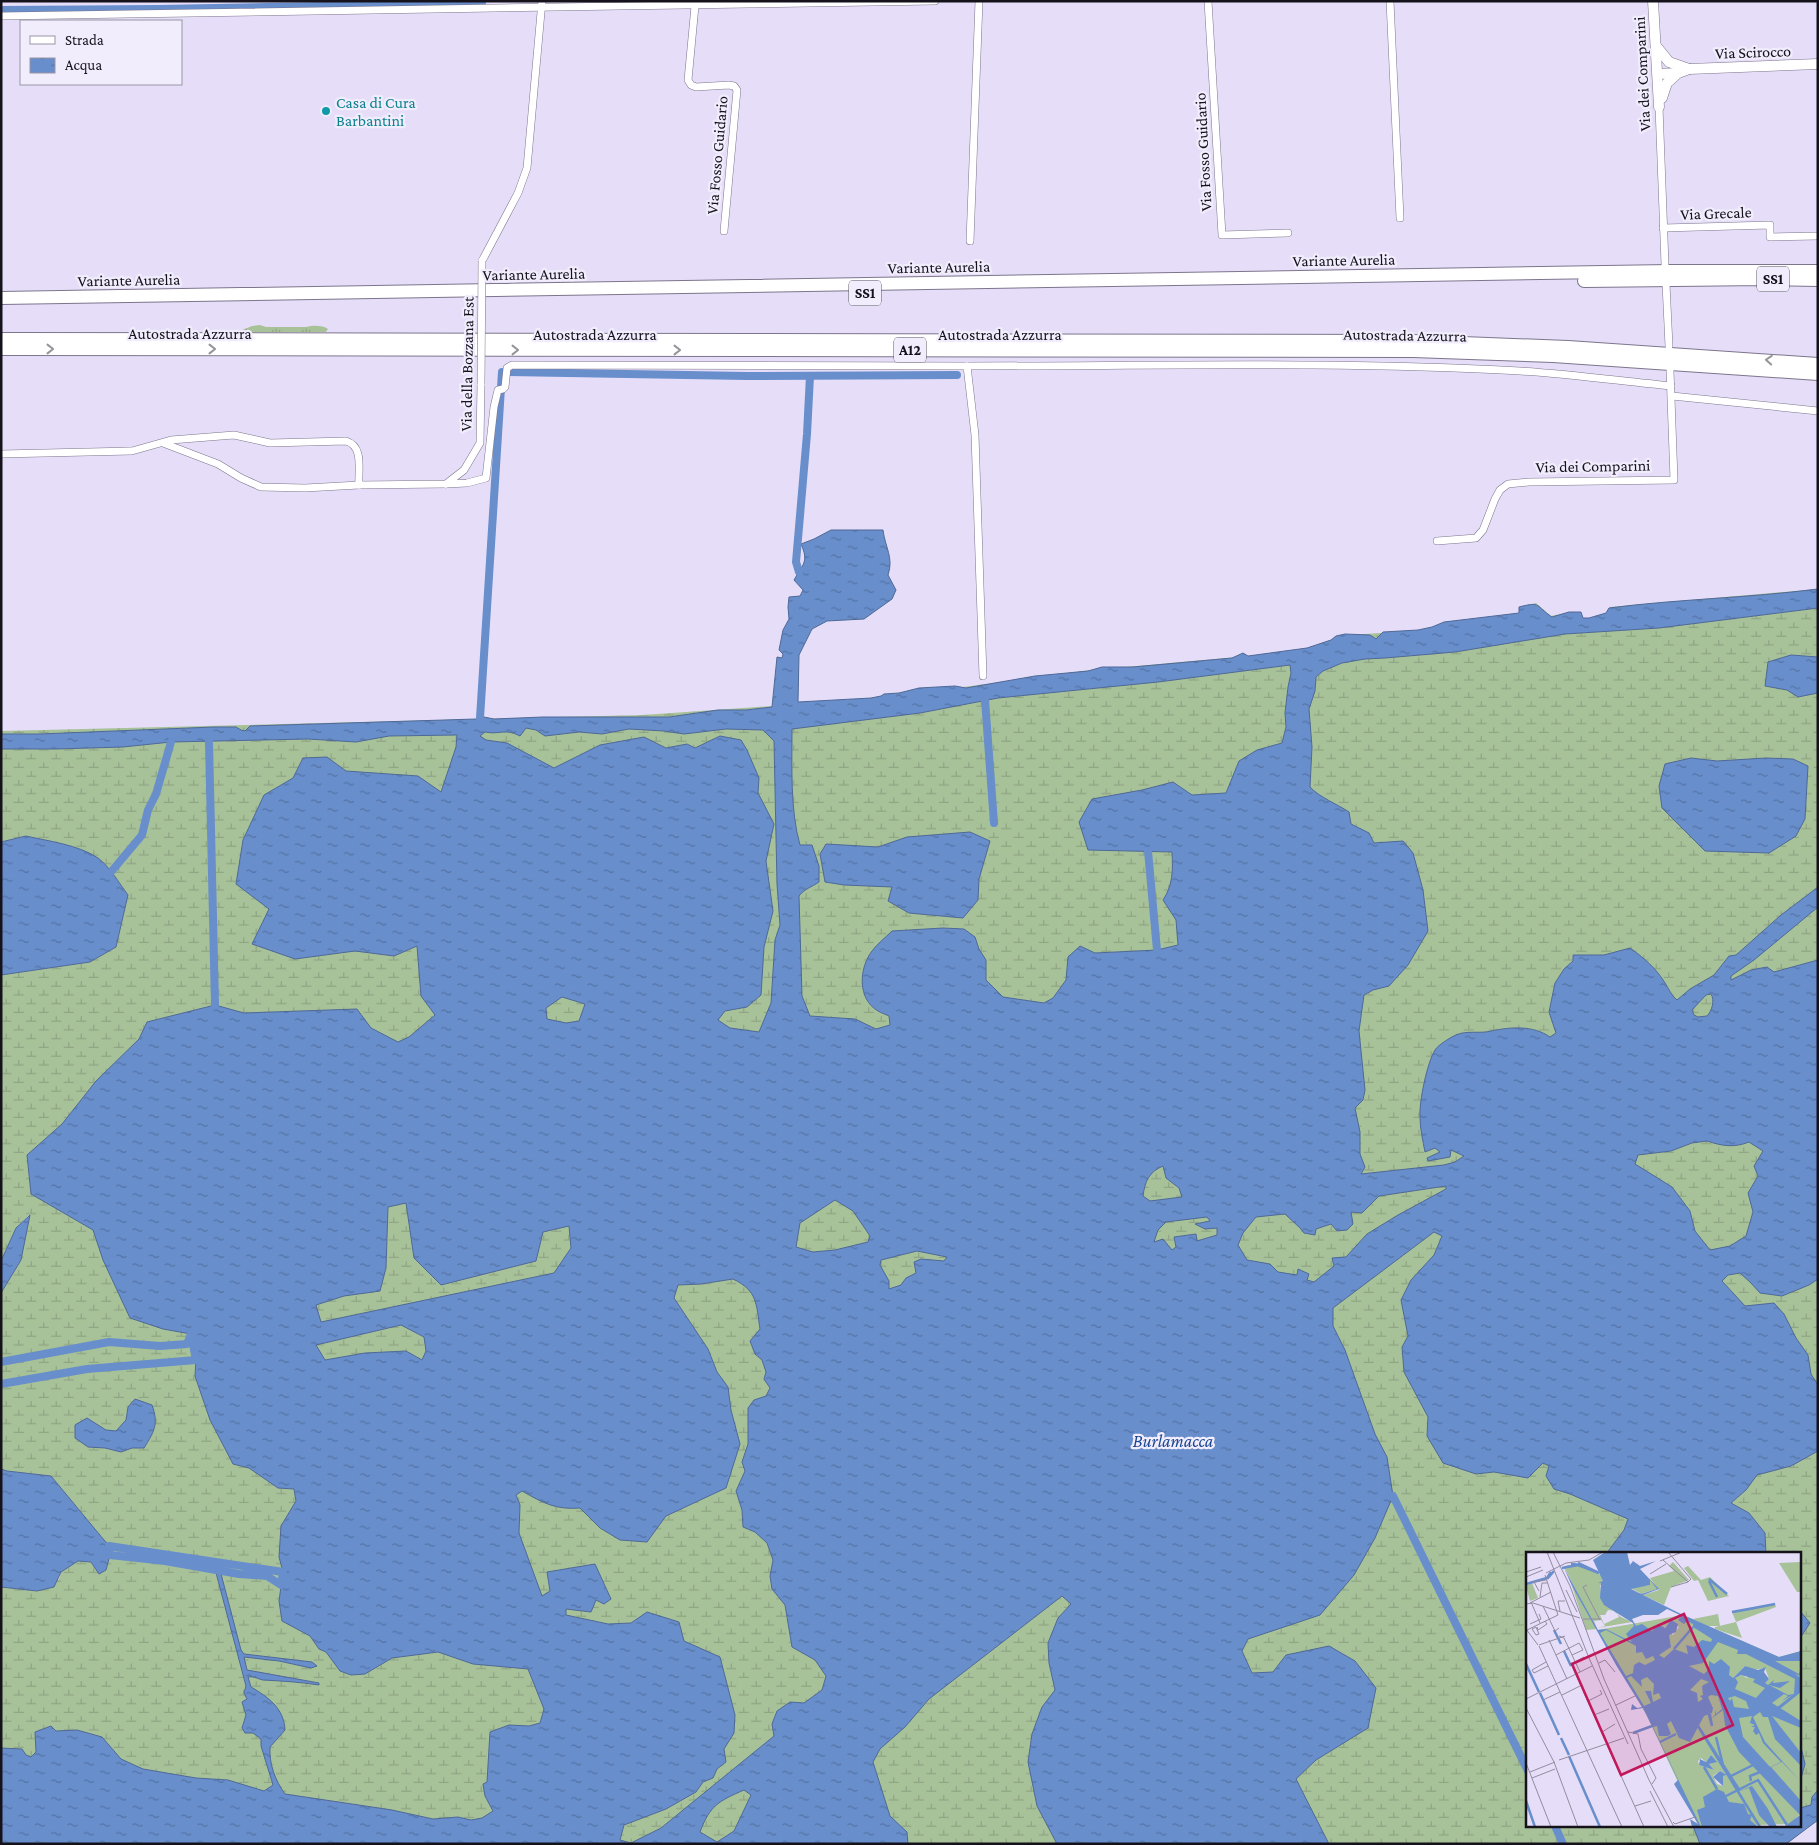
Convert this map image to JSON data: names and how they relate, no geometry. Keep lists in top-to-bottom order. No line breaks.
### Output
{"streets":{"highway":["Variante Aurelia","SS1","Autostrada Azzurra","A12"],"street":["Via Scirocco","Via dei Comparini","Via Fosso Guidario","Via Grecale","Via della Bozzana Est"]},"crossings":[["Via Scirocco","Via dei Comparini"],["Via dei Comparini","Via Grecale"]],"water":["Burlamacca"],"places":["Casa di Cura Barbantini"],"legend":["Strada","Acqua"]}
